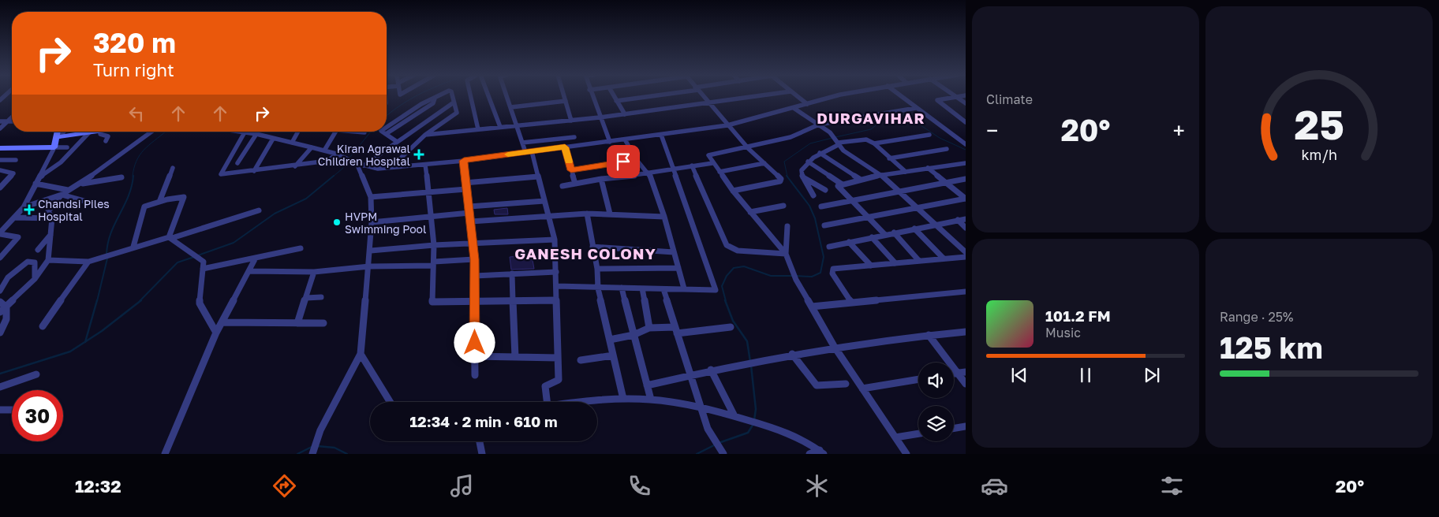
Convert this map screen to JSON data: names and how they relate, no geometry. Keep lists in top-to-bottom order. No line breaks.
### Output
{"districts":["DURGAVIHAR","GANESH COLONY"],"places":{"health":["Kiran Agrawal Children Hospital","Chandsi Piles Hospital"],"other":["HVPM Swimming Pool"]},"page":{"tile":["Climate",["Range · 25%","125 km"]],"turn":["320 m","Turn right"],"heat":["−","20°","+"],"song":["101.2 FM","Music"],"limit":"30","trip":"12:34 · 2 min · 610 m","tabs":["12:32","20°"],"gauge":["25","km/h"]}}
